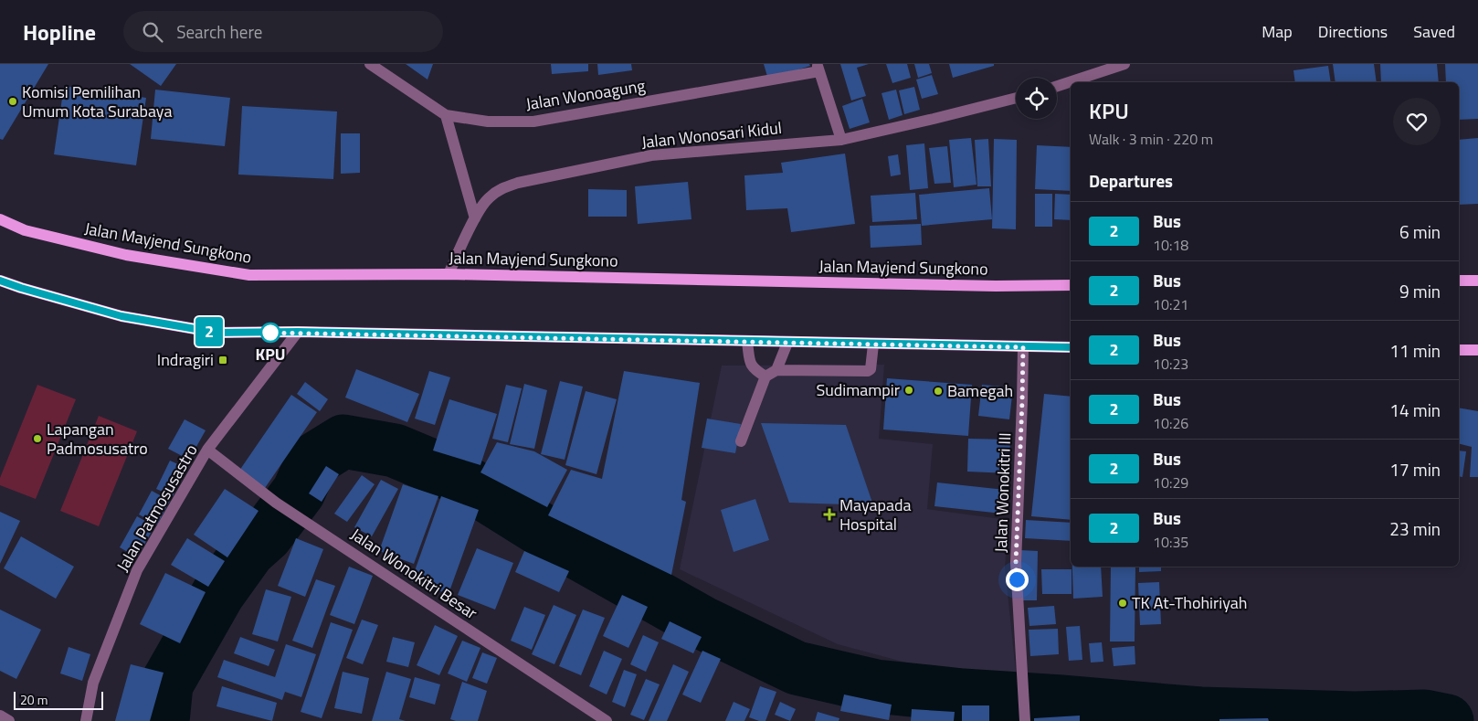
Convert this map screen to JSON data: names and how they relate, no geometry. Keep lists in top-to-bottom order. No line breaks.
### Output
{"streets":{"main road":["Jalan Mayjend Sungkono"],"street":["Jalan Wonoagung","Jalan Wonosari Kidul","Jalan Wonokitri III","Jalan Patmosusastro","Jalan Wonokitri Besar"]},"crossings":[["Jalan Wonosari Kidul","Jalan Mayjend Sungkono"],["Jalan Patmosusastro","Jalan Wonokitri Besar"]],"places":{"other":["Komisi Pemilihan Umum Kota Surabaya","KPU","Sudimampir","Bamegah","Lapangan Padmosusatro","TK At-Thohiriyah"],"transit":["Indragiri"],"health":["Mayapada Hospital"]},"lines":["bus line 2"],"scale_bar":"20 m","page":{"header":"Hopline","search":"Search here","nav":["Map","Directions","Saved"],"on_map":"2","heading":[["KPU","Walk · 3 min · 220 m"],"Departures"],"list":[{"mark":"2","name":"Bus","note":"10:18","value":"6 min"},{"mark":"2","name":"Bus","note":"10:21","value":"9 min"},{"mark":"2","name":"Bus","note":"10:23","value":"11 min"},{"mark":"2","name":"Bus","note":"10:26","value":"14 min"},{"mark":"2","name":"Bus","note":"10:29","value":"17 min"},{"mark":"2","name":"Bus","note":"10:35","value":"23 min"}],"scale":"20 m"}}
